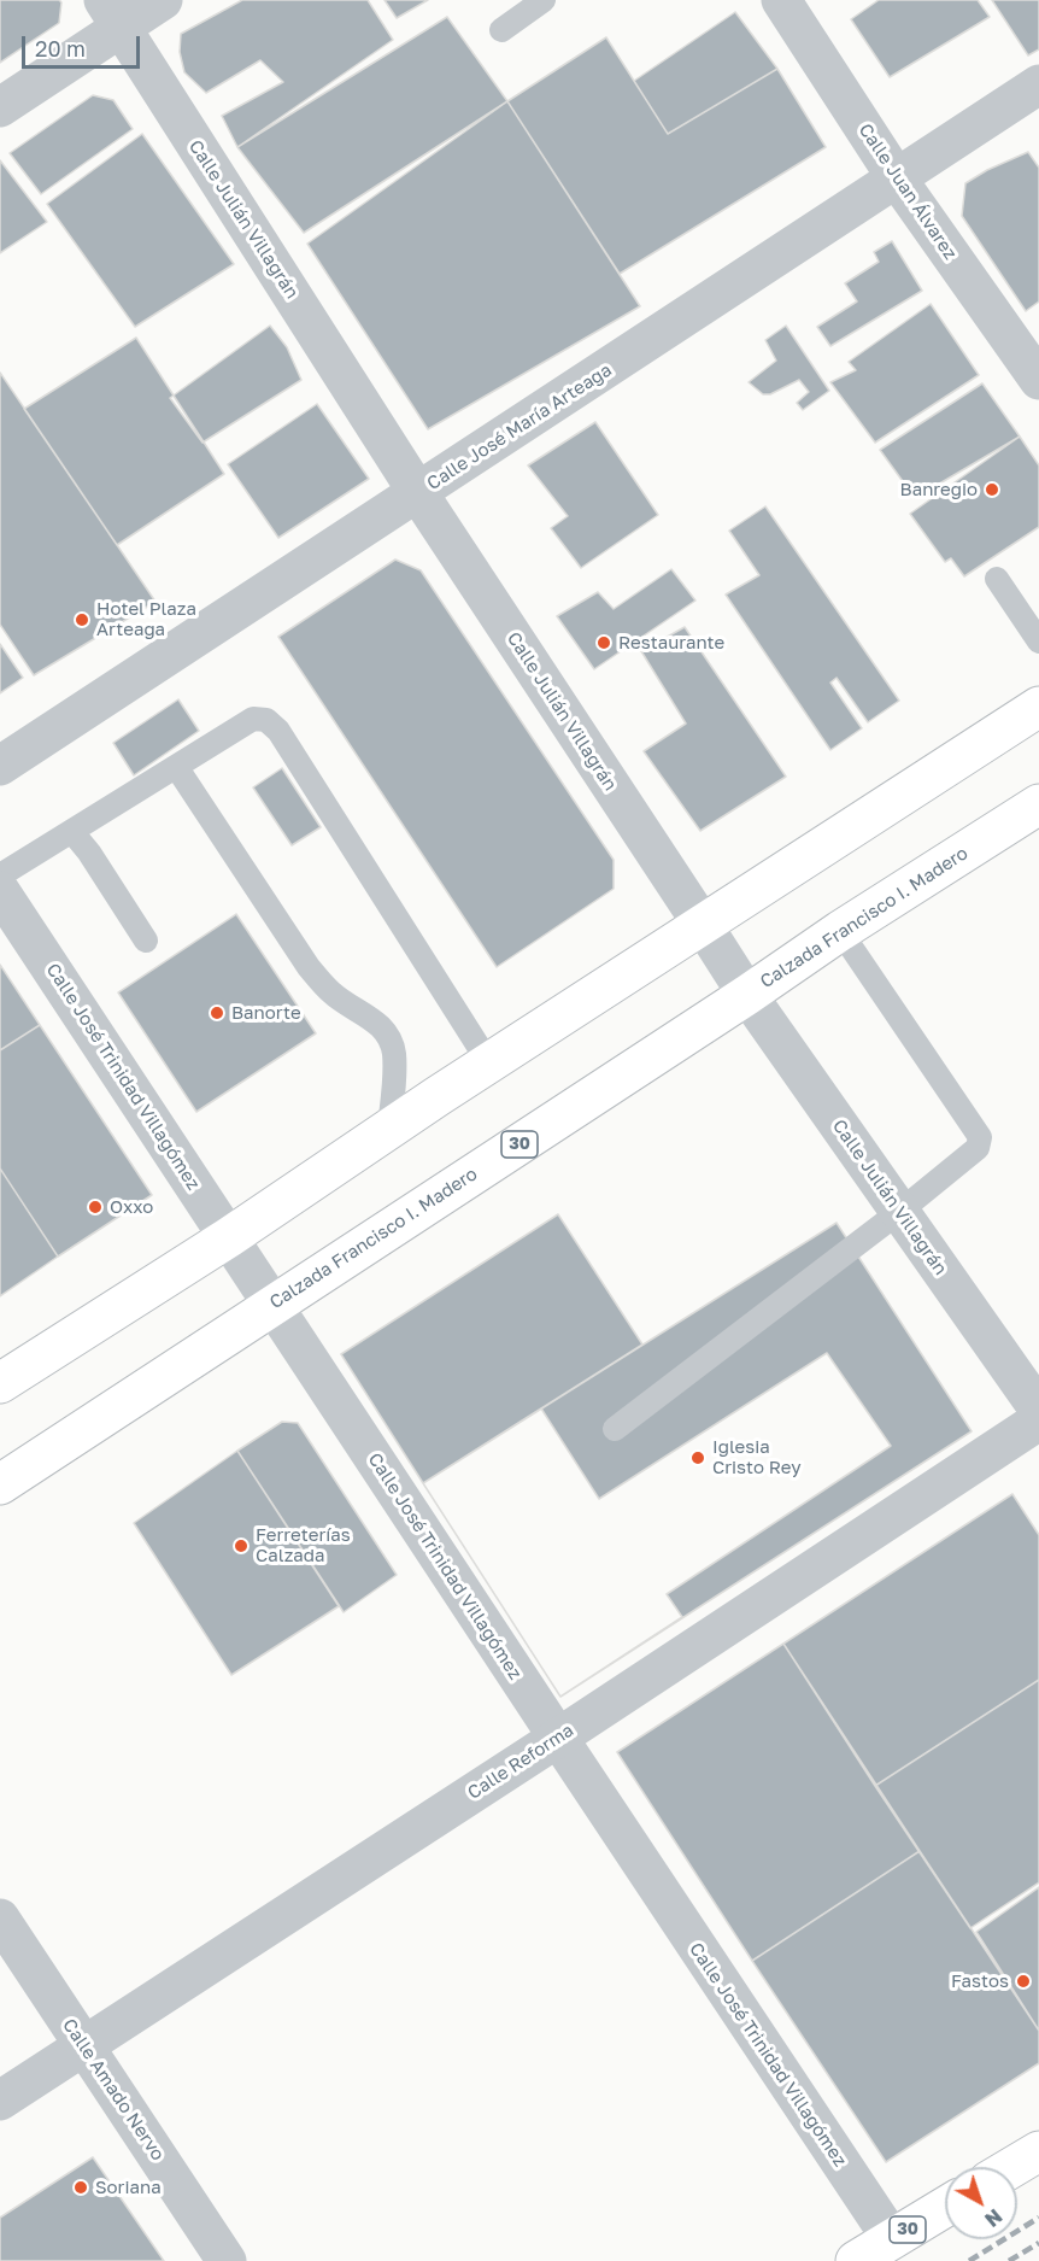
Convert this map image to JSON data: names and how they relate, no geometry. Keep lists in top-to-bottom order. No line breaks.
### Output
{"streets":{"main road":["Calzada Francisco I. Madero","30"],"street":["Calle Juan Álvarez","Calle Julián Villagrán","Calle José María Arteaga","Calle José Trinidad Villagómez","Calle Reforma","Calle Amado Nervo"]},"crossings":[["Calle Juan Álvarez","Calle José María Arteaga"],["Calle Julián Villagrán","Calle José María Arteaga"],["Calle Julián Villagrán","Calzada Francisco I. Madero"],["Calzada Francisco I. Madero","Calle José Trinidad Villagómez"],["Calle José Trinidad Villagómez","30"],["Calle José Trinidad Villagómez","Calle Reforma"],["Calle Reforma","Calle Amado Nervo"]],"places":["Banregio","Hotel Plaza Arteaga","Restaurante","Banorte","Oxxo","Iglesia Cristo Rey","Ferreterías Calzada","Fastos","Soriana"],"scale_bar":"20 m","north":"bottom right"}
